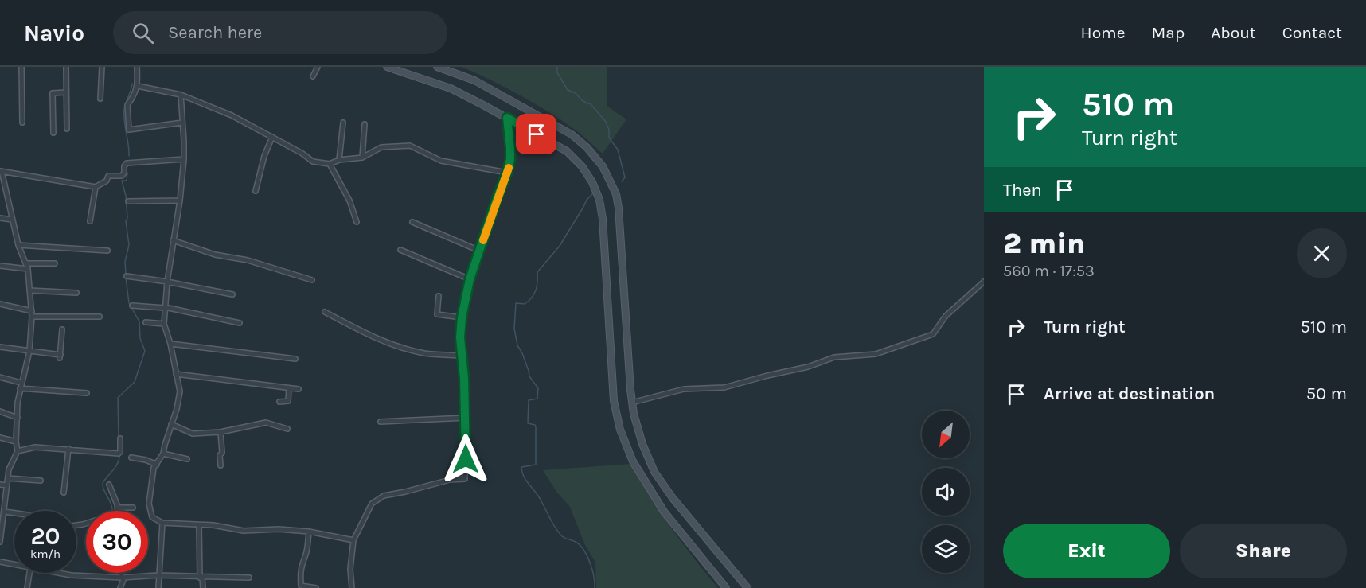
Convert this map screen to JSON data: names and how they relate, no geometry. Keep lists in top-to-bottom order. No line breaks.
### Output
{"north":"bottom left","page":{"header":"Navio","search":"Search here","nav":["Home","Map","About","Contact"],"turn":["510 m","Turn right"],"then":"Then","heading":["2 min","560 m · 17:53"],"list":[{"name":"Turn right","value":"510 m"},{"name":"Arrive at destination","value":"50 m"}],"speed":"20 km/h","limit":"30","buttons":["Exit","Share"]}}
